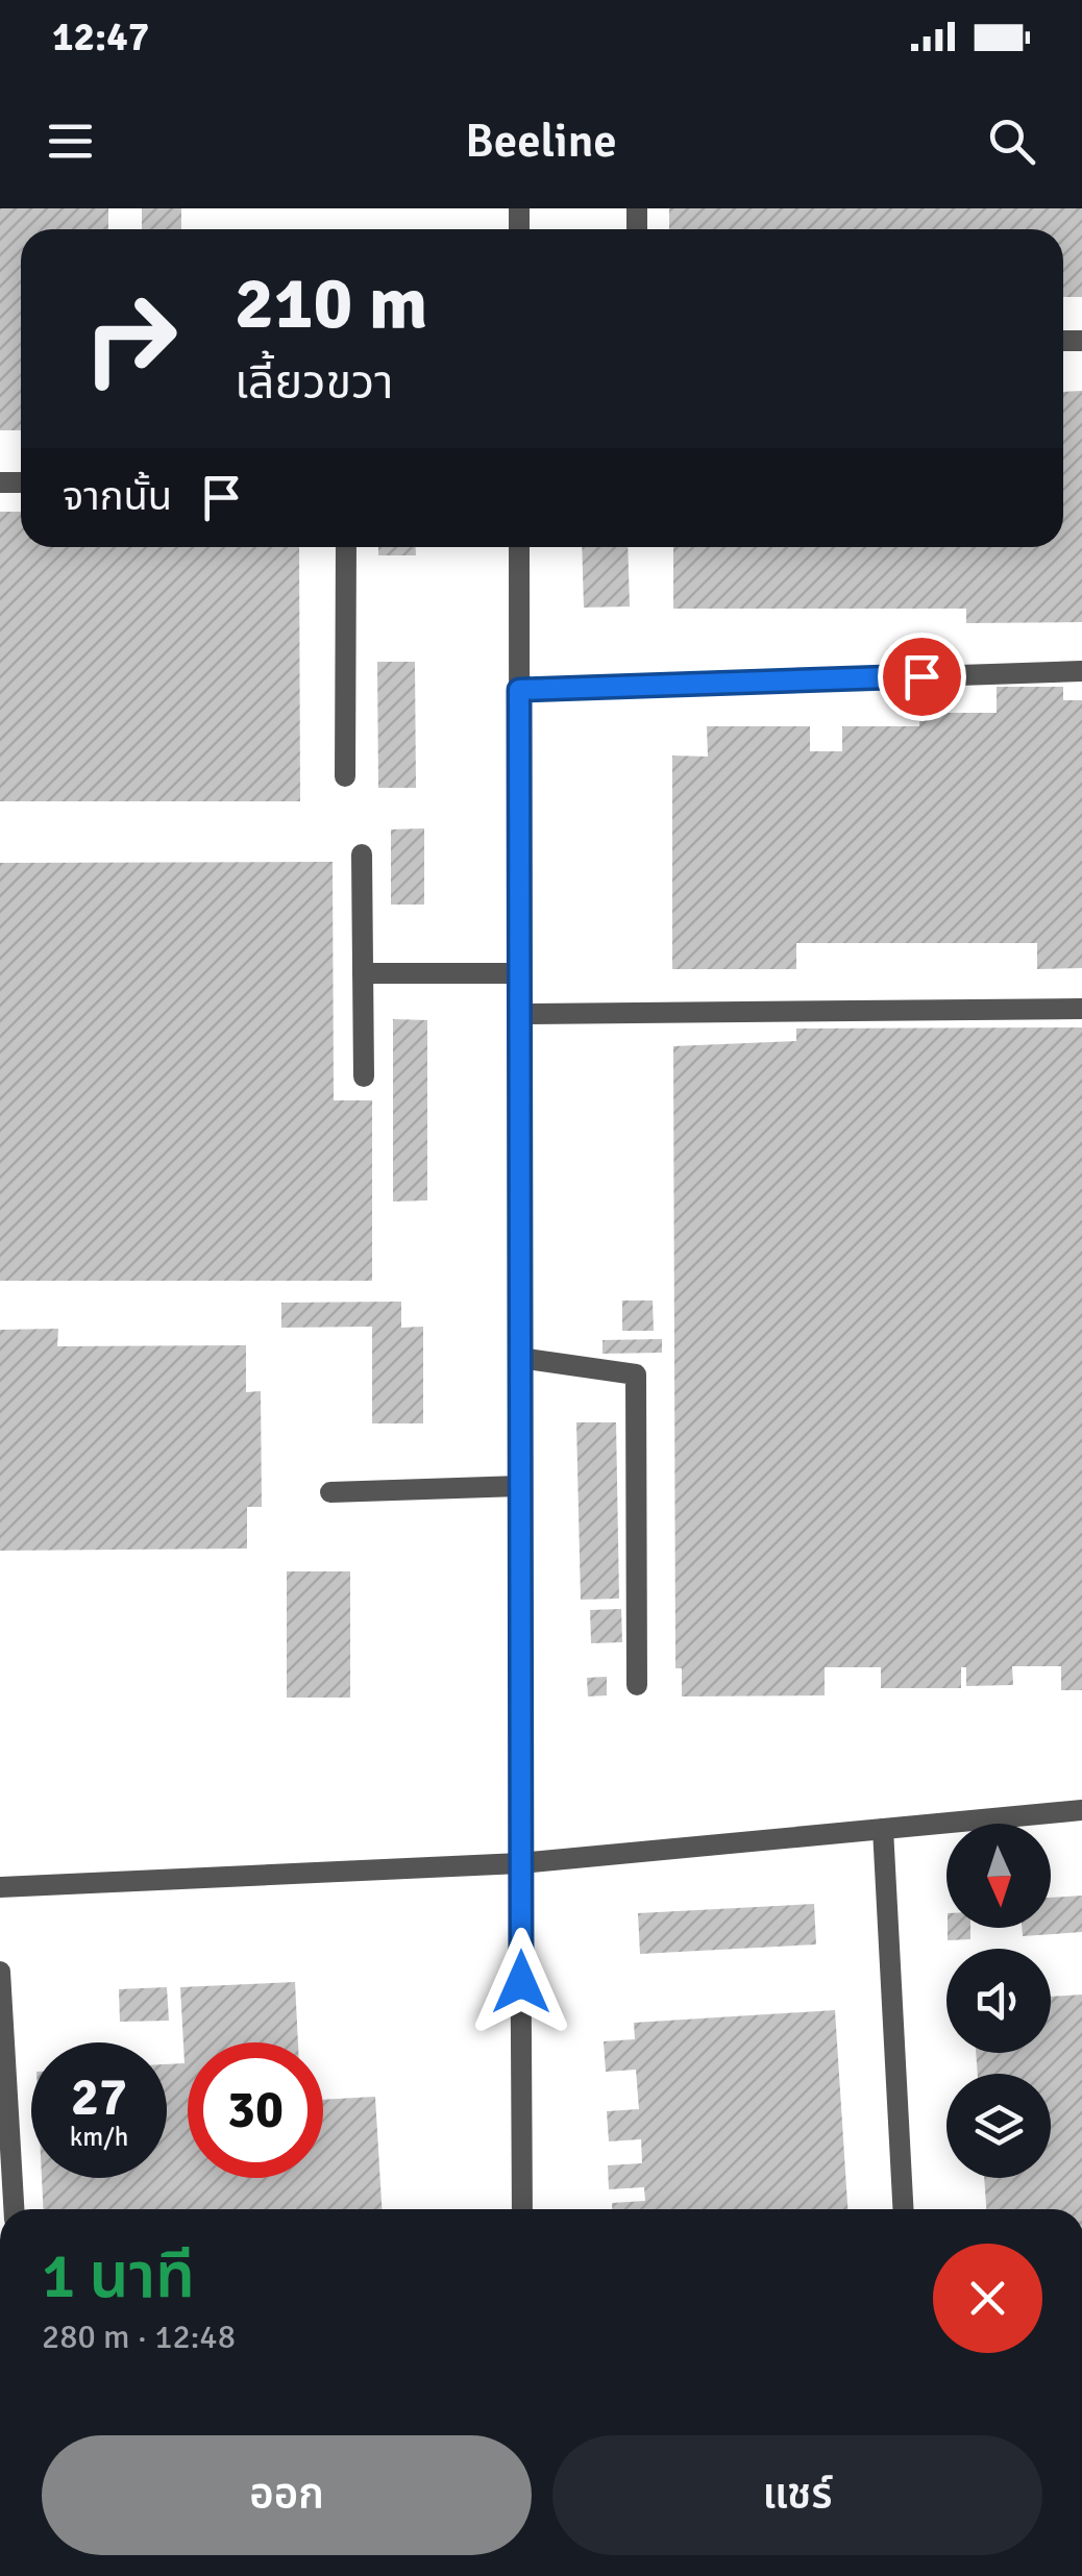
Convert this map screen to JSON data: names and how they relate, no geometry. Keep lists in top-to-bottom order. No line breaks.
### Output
{"north":"bottom","page":{"status":"12:47","header":"Beeline","turn":["210 m","เลี้ยวขวา"],"then":"จากนั้น","speed":"27 km/h","limit":"30","heading":["1 นาที","280 m · 12:48"],"buttons":["ออก","แชร์"]}}
